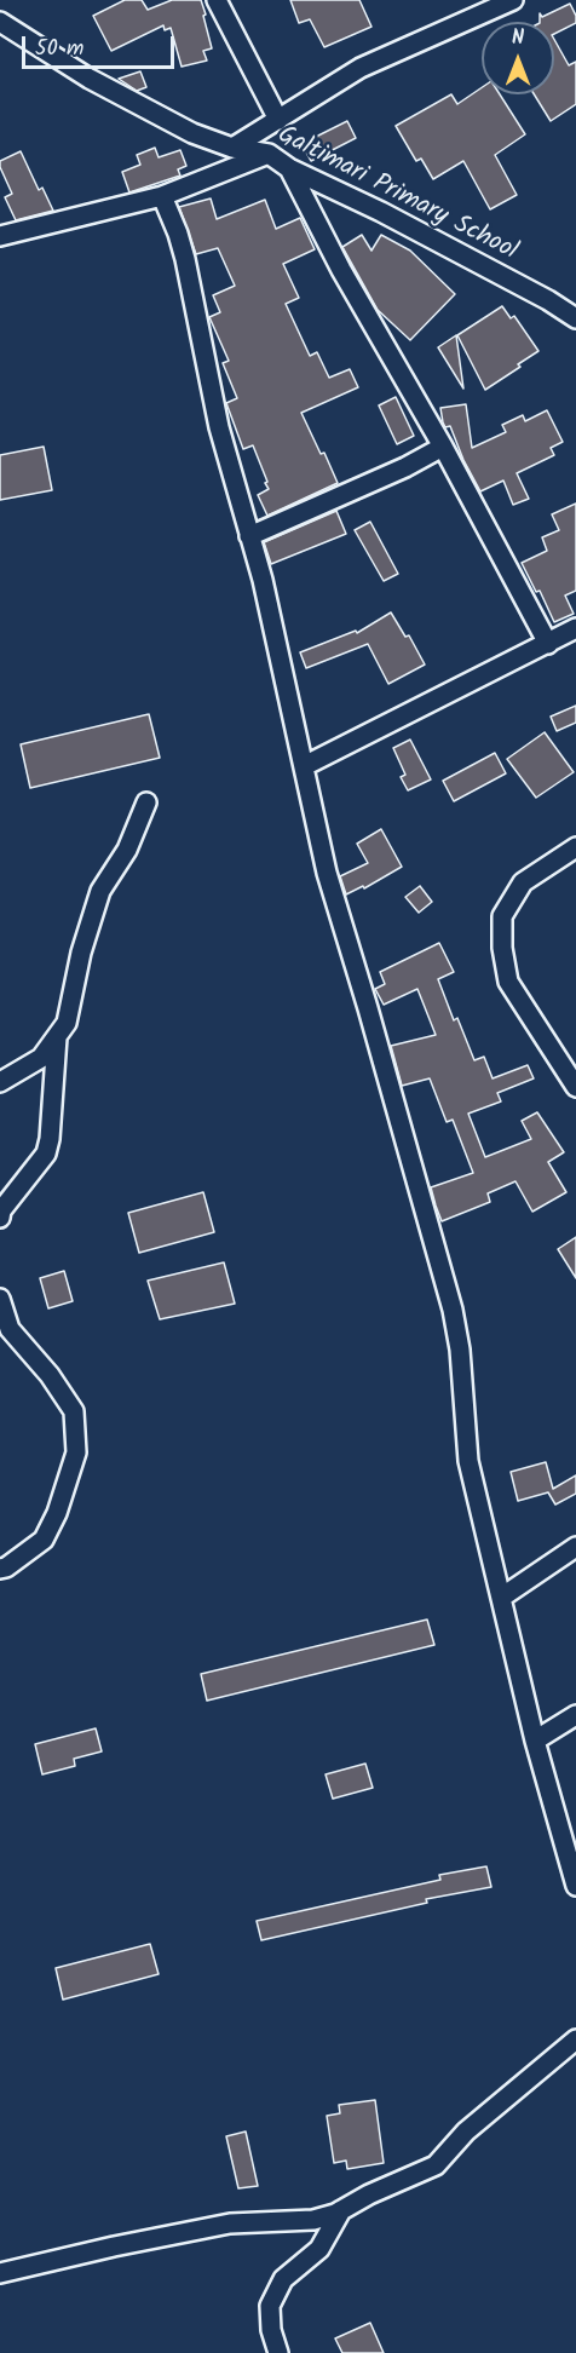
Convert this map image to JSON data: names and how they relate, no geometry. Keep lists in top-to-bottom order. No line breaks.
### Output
{"streets":{"street":["Galtimari Primary School"]},"scale_bar":"50 m","north":"top"}
